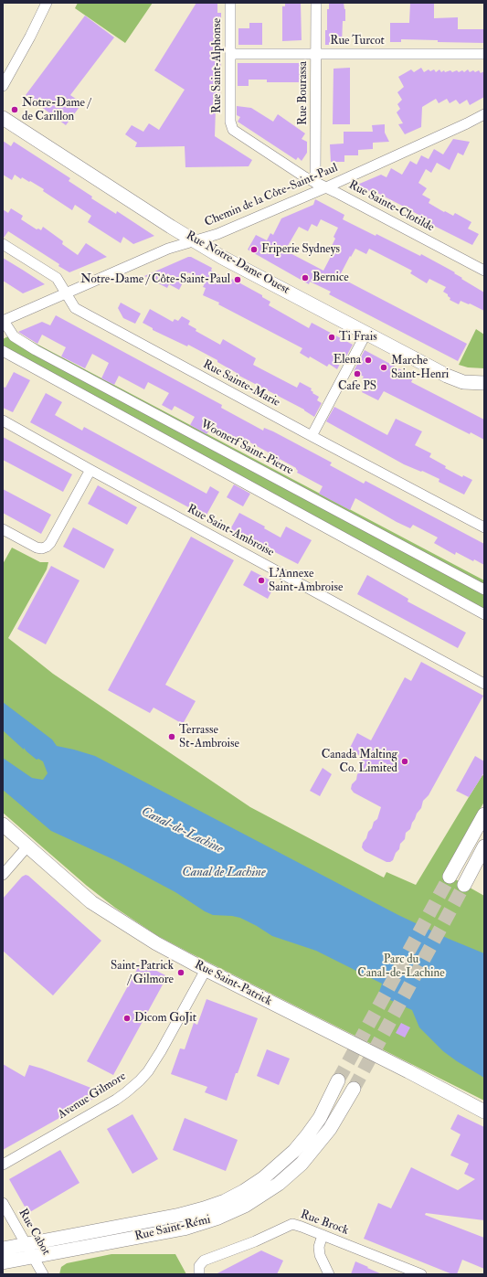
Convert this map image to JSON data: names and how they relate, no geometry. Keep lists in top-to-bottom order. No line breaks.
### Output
{"streets":{"main road":["Rue Notre-Dame Ouest","Rue Saint-Patrick","Rue Saint-Rémi"],"street":["Rue Turcot","Rue Saint-Alphonse","Rue Bourassa","Chemin de la Côte-Saint-Paul","Rue Sainte-Clotilde","Rue Sainte-Marie","Woonerf Saint-Pierre","Rue Saint-Ambroise","Avenue Gilmore","Rue Brock","Rue Cabot"]},"crossings":[["Rue Turcot","Rue Saint-Alphonse"],["Rue Turcot","Rue Bourassa"],["Rue Saint-Alphonse","Rue Sainte-Clotilde"],["Rue Bourassa","Rue Sainte-Clotilde"],["Chemin de la Côte-Saint-Paul","Rue Sainte-Clotilde"],["Chemin de la Côte-Saint-Paul","Rue Notre-Dame Ouest"],["Chemin de la Côte-Saint-Paul","Rue Sainte-Marie"],["Chemin de la Côte-Saint-Paul","Woonerf Saint-Pierre"],["Rue Saint-Patrick","Avenue Gilmore"],["Rue Saint-Rémi","Rue Cabot"]],"water":["Canal-de-Lachine","Canal de Lachine"],"parks":["Parc du Canal-de-Lachine"],"places":["Notre-Dame / de Carillon","Friperie Sydneys","Bernice","Notre-Dame / Côte-Saint-Paul","Ti Frais","Elena","Marche Saint-Henri","Cafe PS","L'Annexe Saint-Ambroise","Terrasse St-Ambroise","Canada Malting Co. Limited","Saint-Patrick / Gilmore","Dicom GoJit"]}
